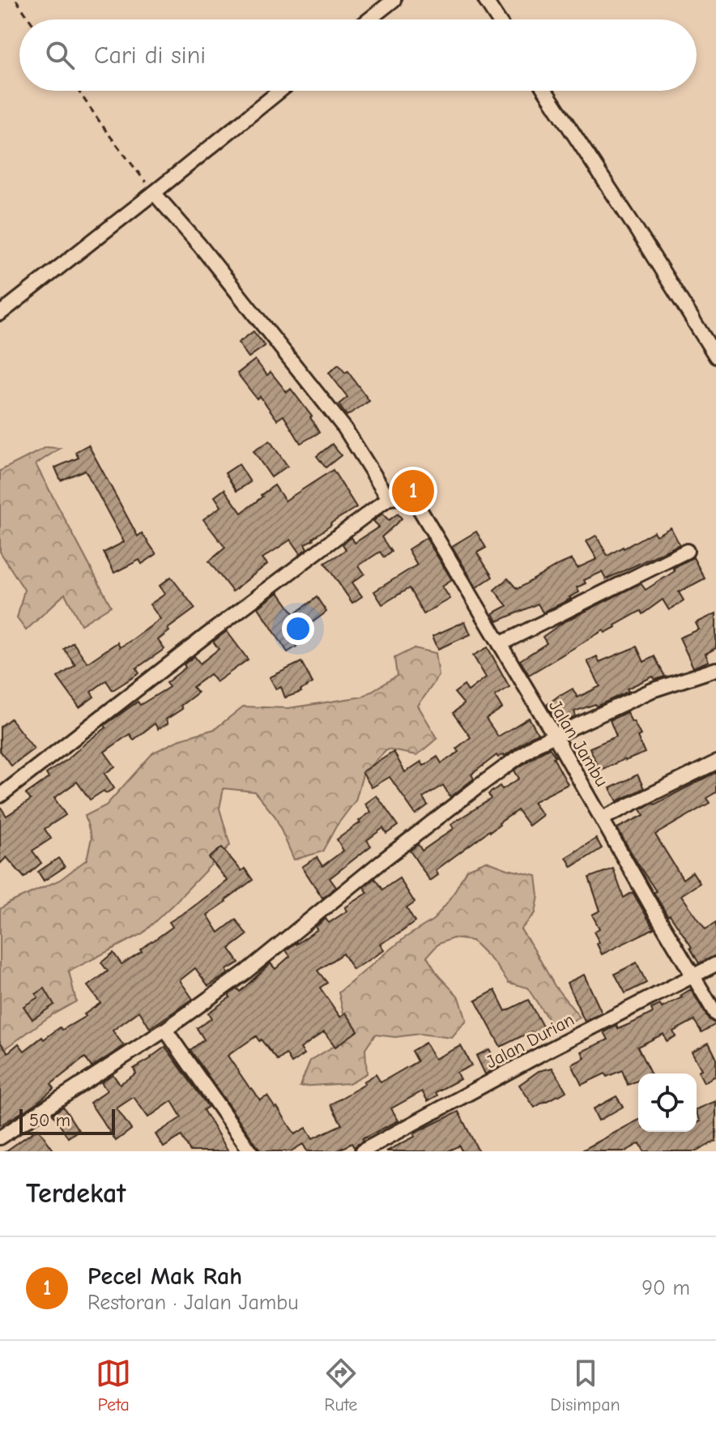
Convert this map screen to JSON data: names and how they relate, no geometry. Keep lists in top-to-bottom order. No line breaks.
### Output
{"streets":{"street":["Jalan Jambu","Jalan Durian"]},"crossings":[["Jalan Jambu","Jalan Durian"]],"scale_bar":"50 m","page":{"search":"Cari di sini","pins":"1","scale":"50 m","heading":"Terdekat","list":[{"mark":"1","name":"Pecel Mak Rah","note":"Restoran · Jalan Jambu","value":"90 m"}],"nav":["Peta","Rute","Disimpan"]}}
